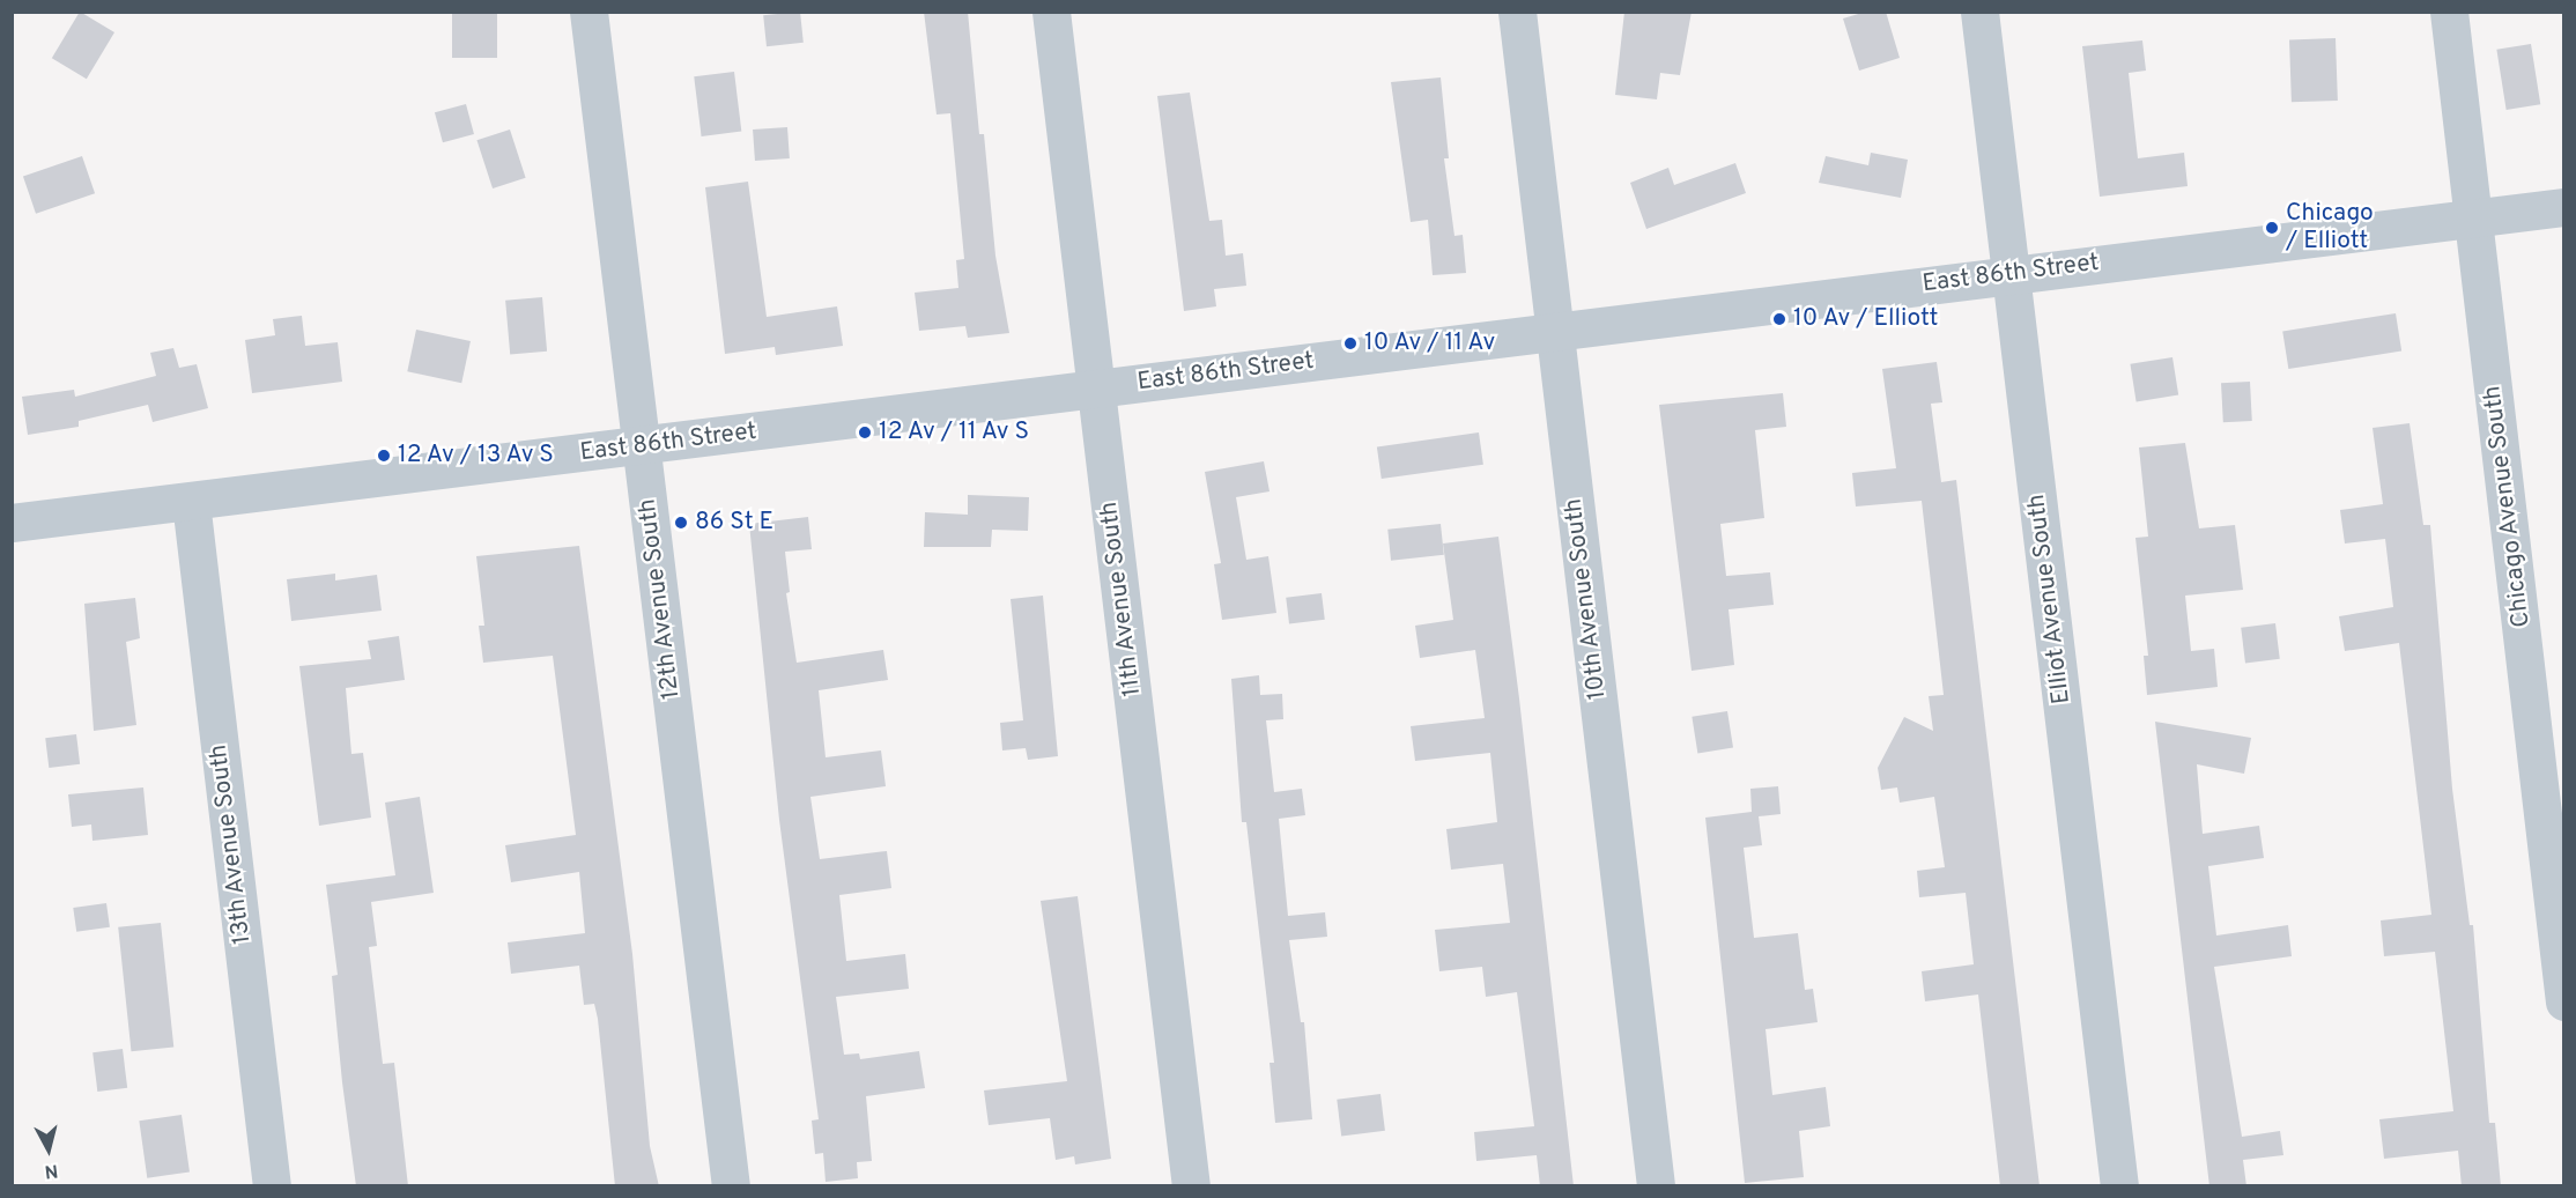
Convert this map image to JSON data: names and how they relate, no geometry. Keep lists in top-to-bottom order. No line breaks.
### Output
{"streets":{"street":["East 86th Street","Chicago Avenue South","12th Avenue South","11th Avenue South","10th Avenue South","Elliot Avenue South","13th Avenue South"]},"crossings":[["East 86th Street","Chicago Avenue South"],["East 86th Street","12th Avenue South"],["East 86th Street","11th Avenue South"],["East 86th Street","10th Avenue South"],["East 86th Street","Elliot Avenue South"],["East 86th Street","13th Avenue South"]],"places":["Chicago / Elliott","10 Av / Elliott","10 Av / 11 Av","12 Av / 11 Av S","12 Av / 13 Av S","86 St E"],"north":"bottom"}
